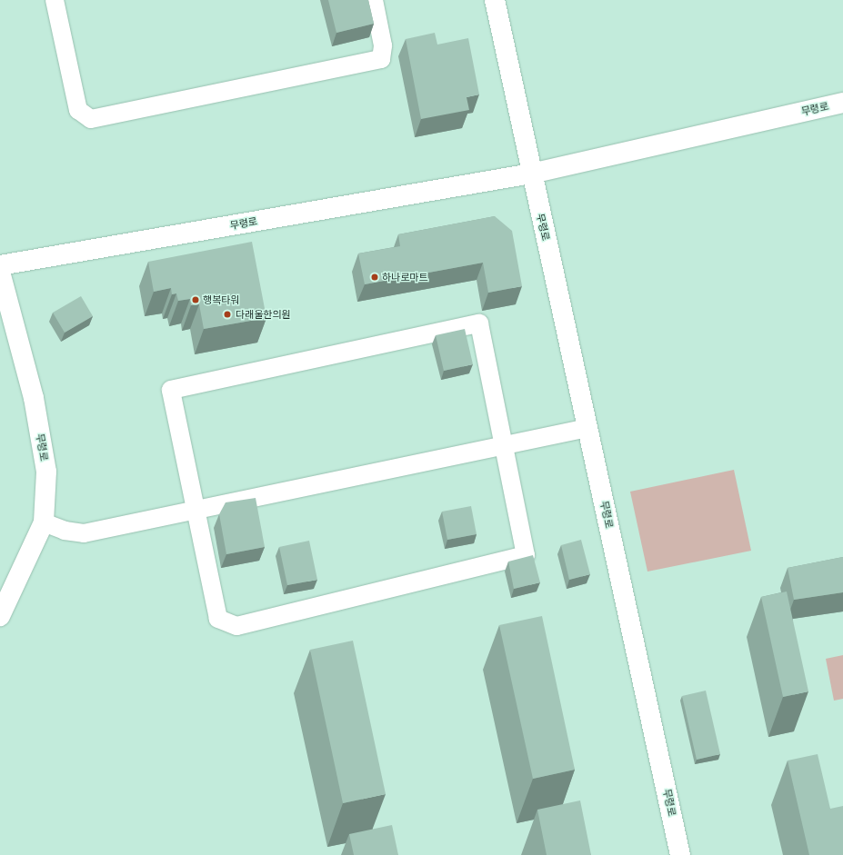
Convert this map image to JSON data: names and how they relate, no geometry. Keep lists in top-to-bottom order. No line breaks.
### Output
{"streets":{"street":["무령로"]},"places":["하나로마트","행복타워","다래울한의원"]}
